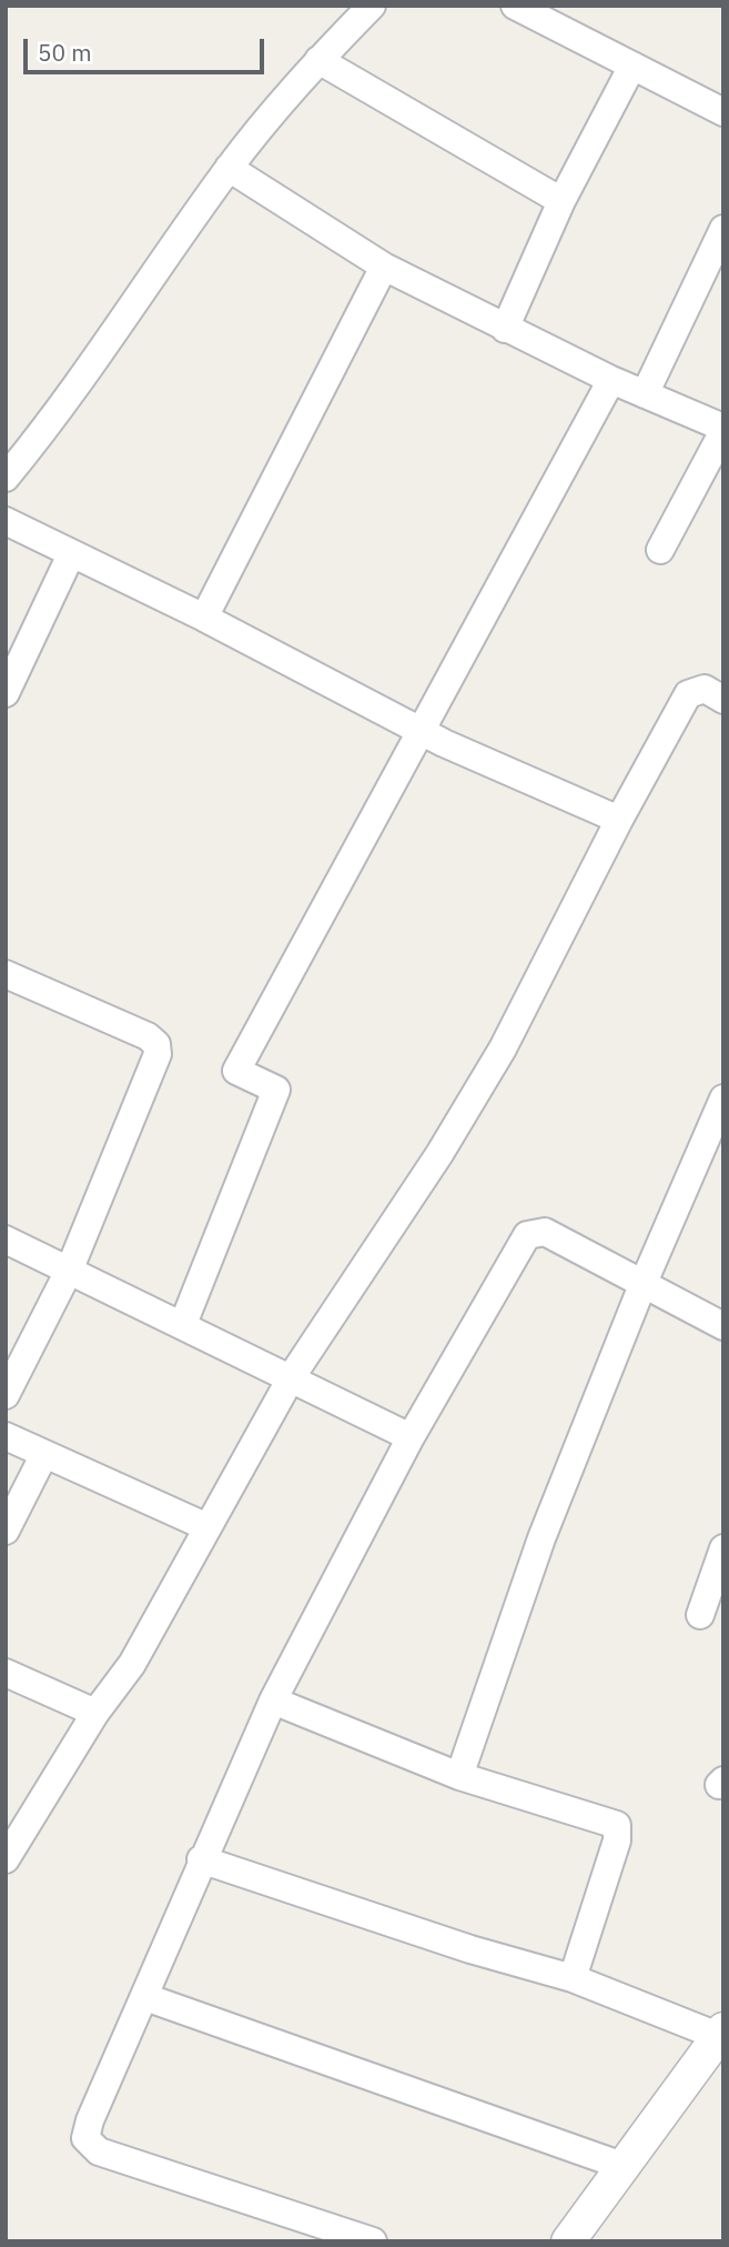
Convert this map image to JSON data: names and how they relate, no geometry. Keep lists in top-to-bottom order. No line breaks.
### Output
{"scale_bar":"50 m"}
